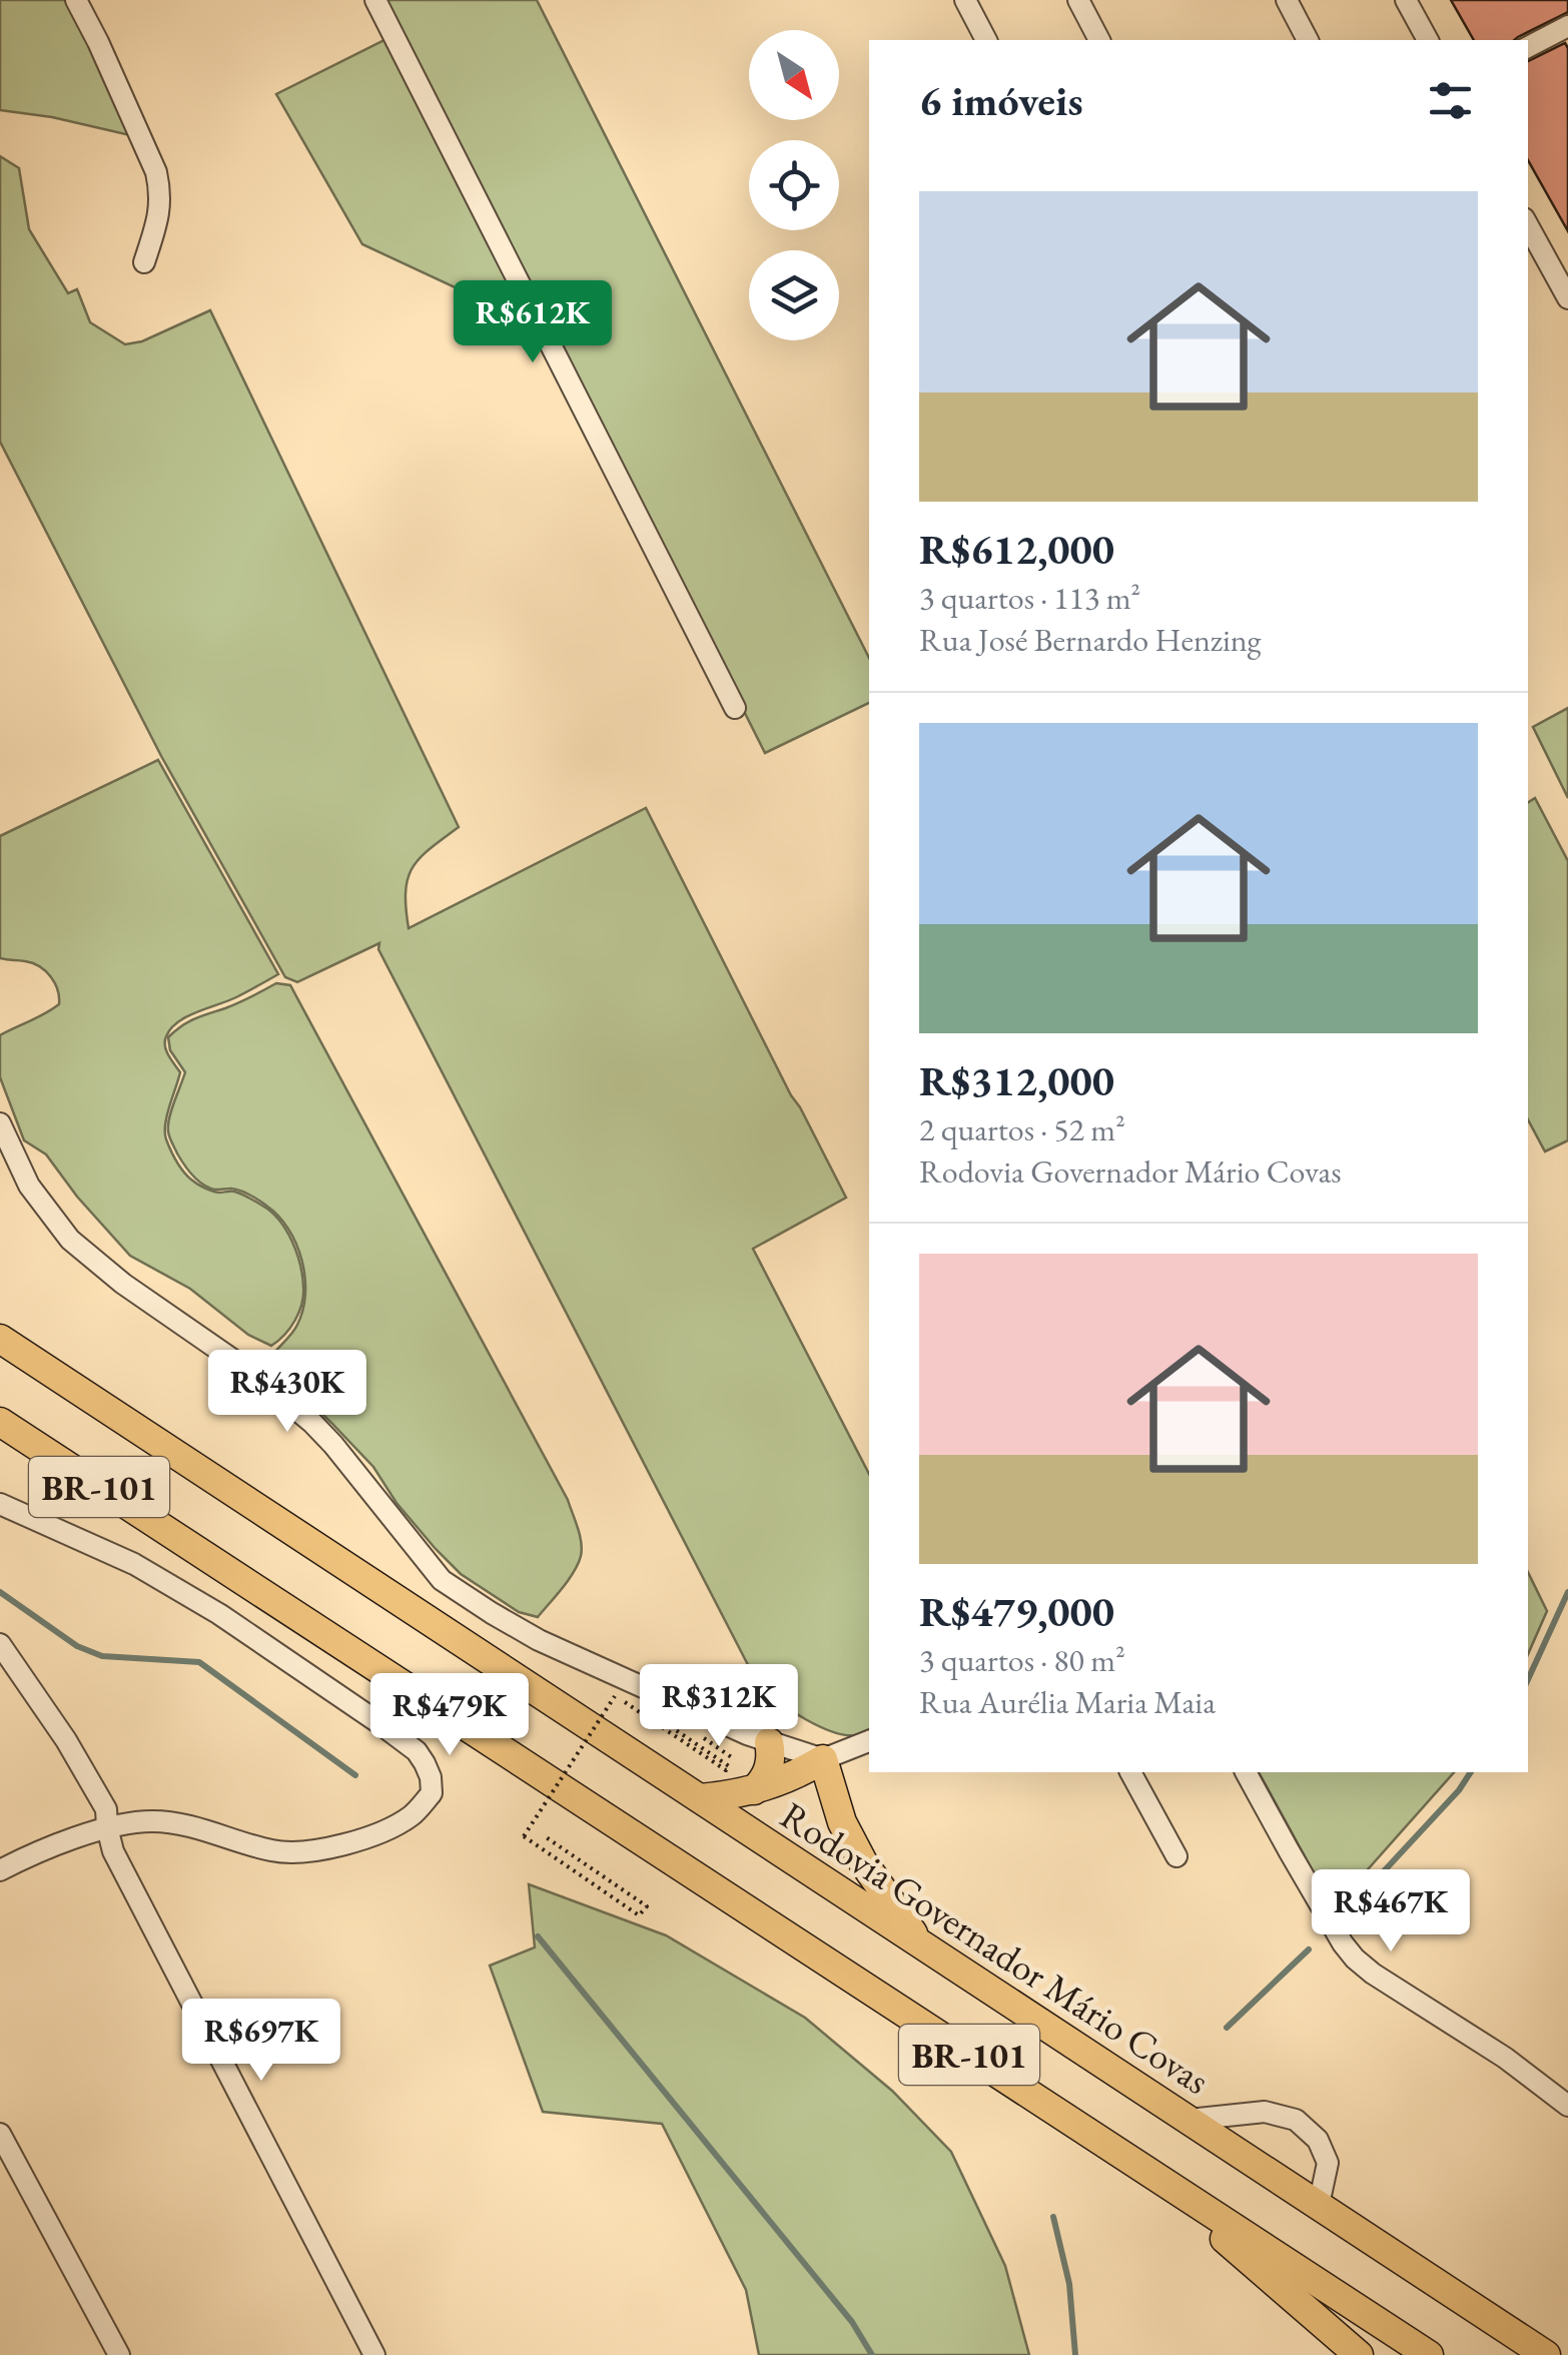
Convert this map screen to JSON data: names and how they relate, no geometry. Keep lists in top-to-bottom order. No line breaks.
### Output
{"streets":{"highway":["BR-101","Rodovia Governador Mário Covas"]},"north":"bottom right","page":{"heading":"6 imóveis","list":[{"name":"R$612,000","note":"3 quartos · 113 m² · Rua José Bernardo Henzing"},{"name":"R$312,000","note":"2 quartos · 52 m² · Rodovia Governador Mário Covas"},{"name":"R$479,000","note":"3 quartos · 80 m² · Rua Aurélia Maria Maia"}],"price":["R$612K","R$430K","R$312K","R$479K","R$467K","R$697K"]}}
